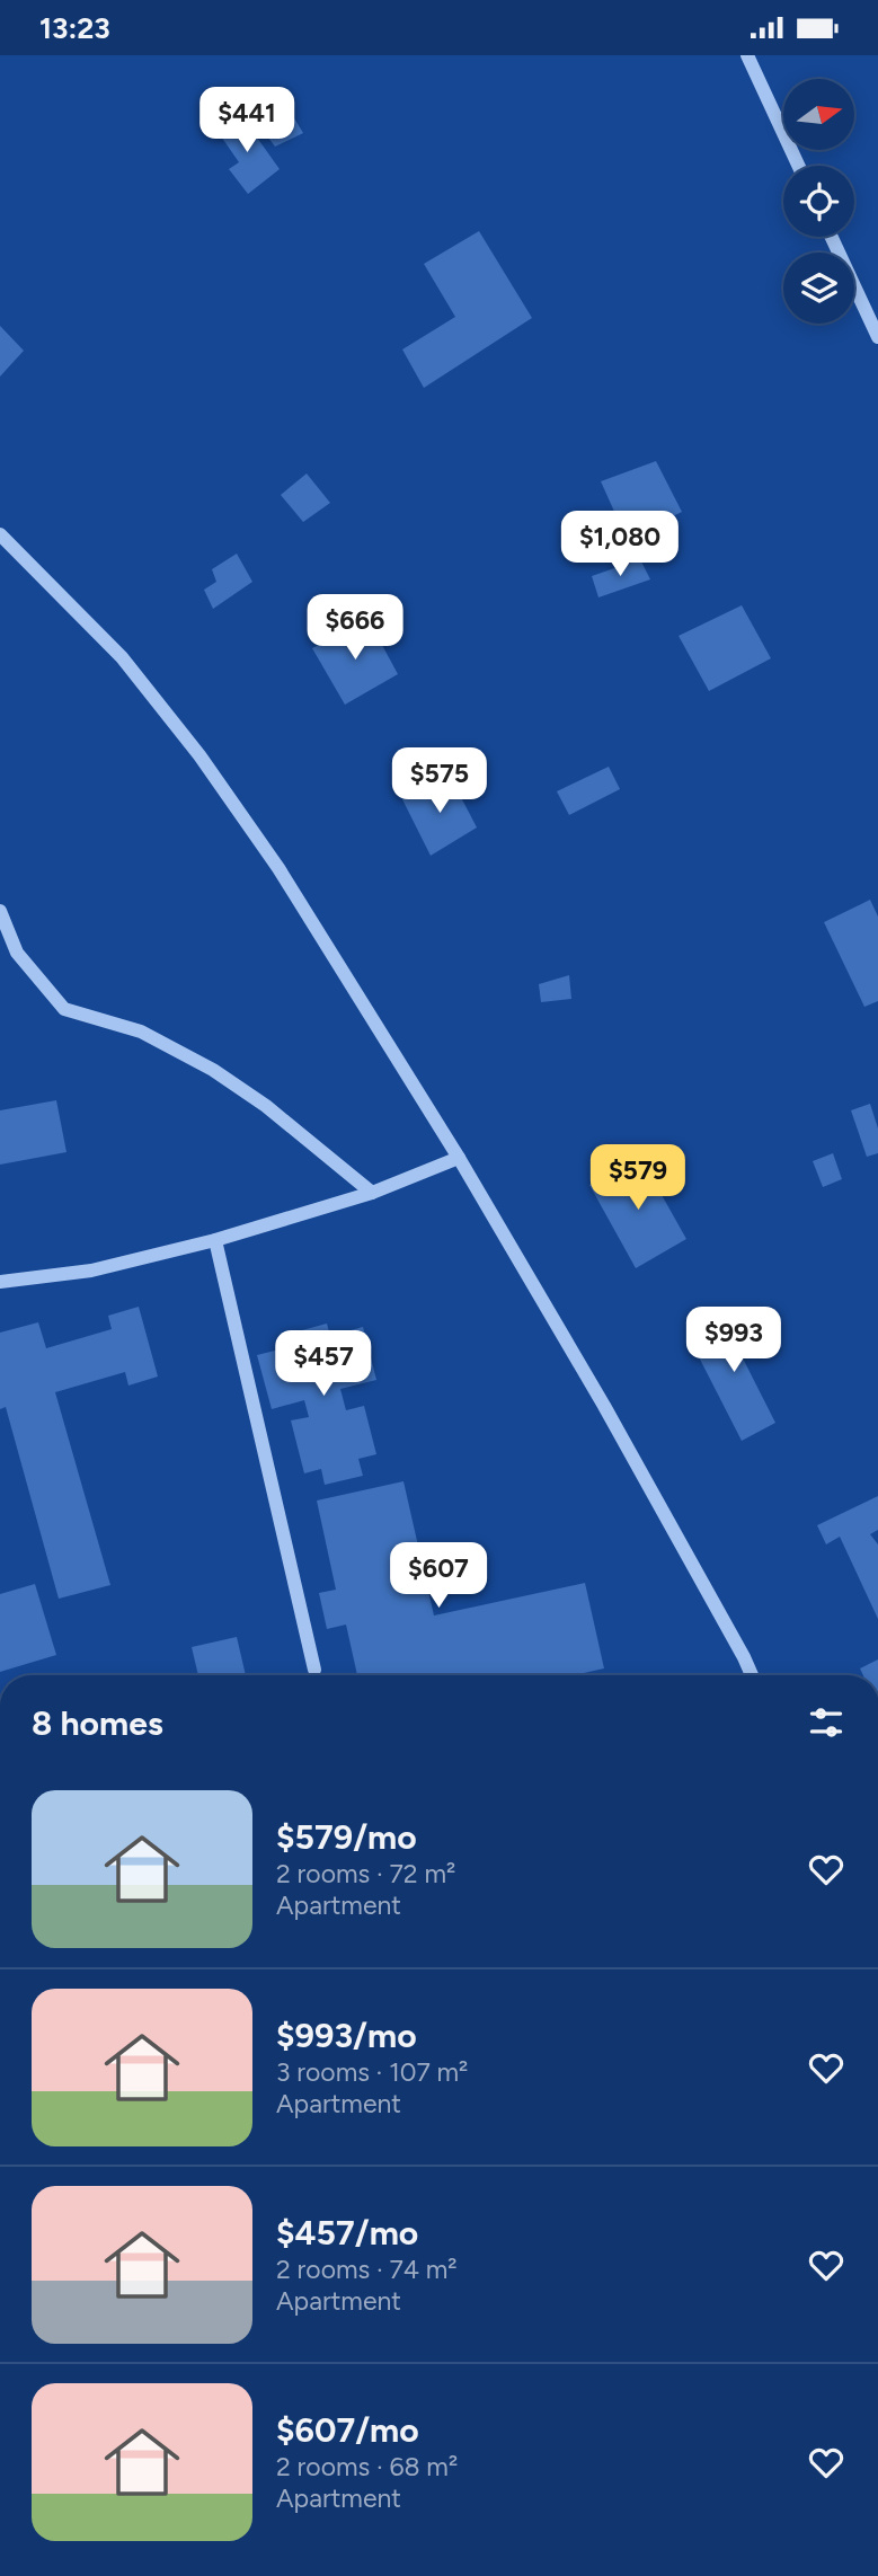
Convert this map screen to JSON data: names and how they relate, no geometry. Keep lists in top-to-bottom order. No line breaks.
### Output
{"north":"right","page":{"status":"13:23","price":["$441","$1,080","$666","$575","$579","$993","$457","$607"],"heading":"8 homes","list":[{"name":"$579/mo","note":"2 rooms · 72 m² · Apartment"},{"name":"$993/mo","note":"3 rooms · 107 m² · Apartment"},{"name":"$457/mo","note":"2 rooms · 74 m² · Apartment"},{"name":"$607/mo","note":"2 rooms · 68 m² · Apartment"}]}}
